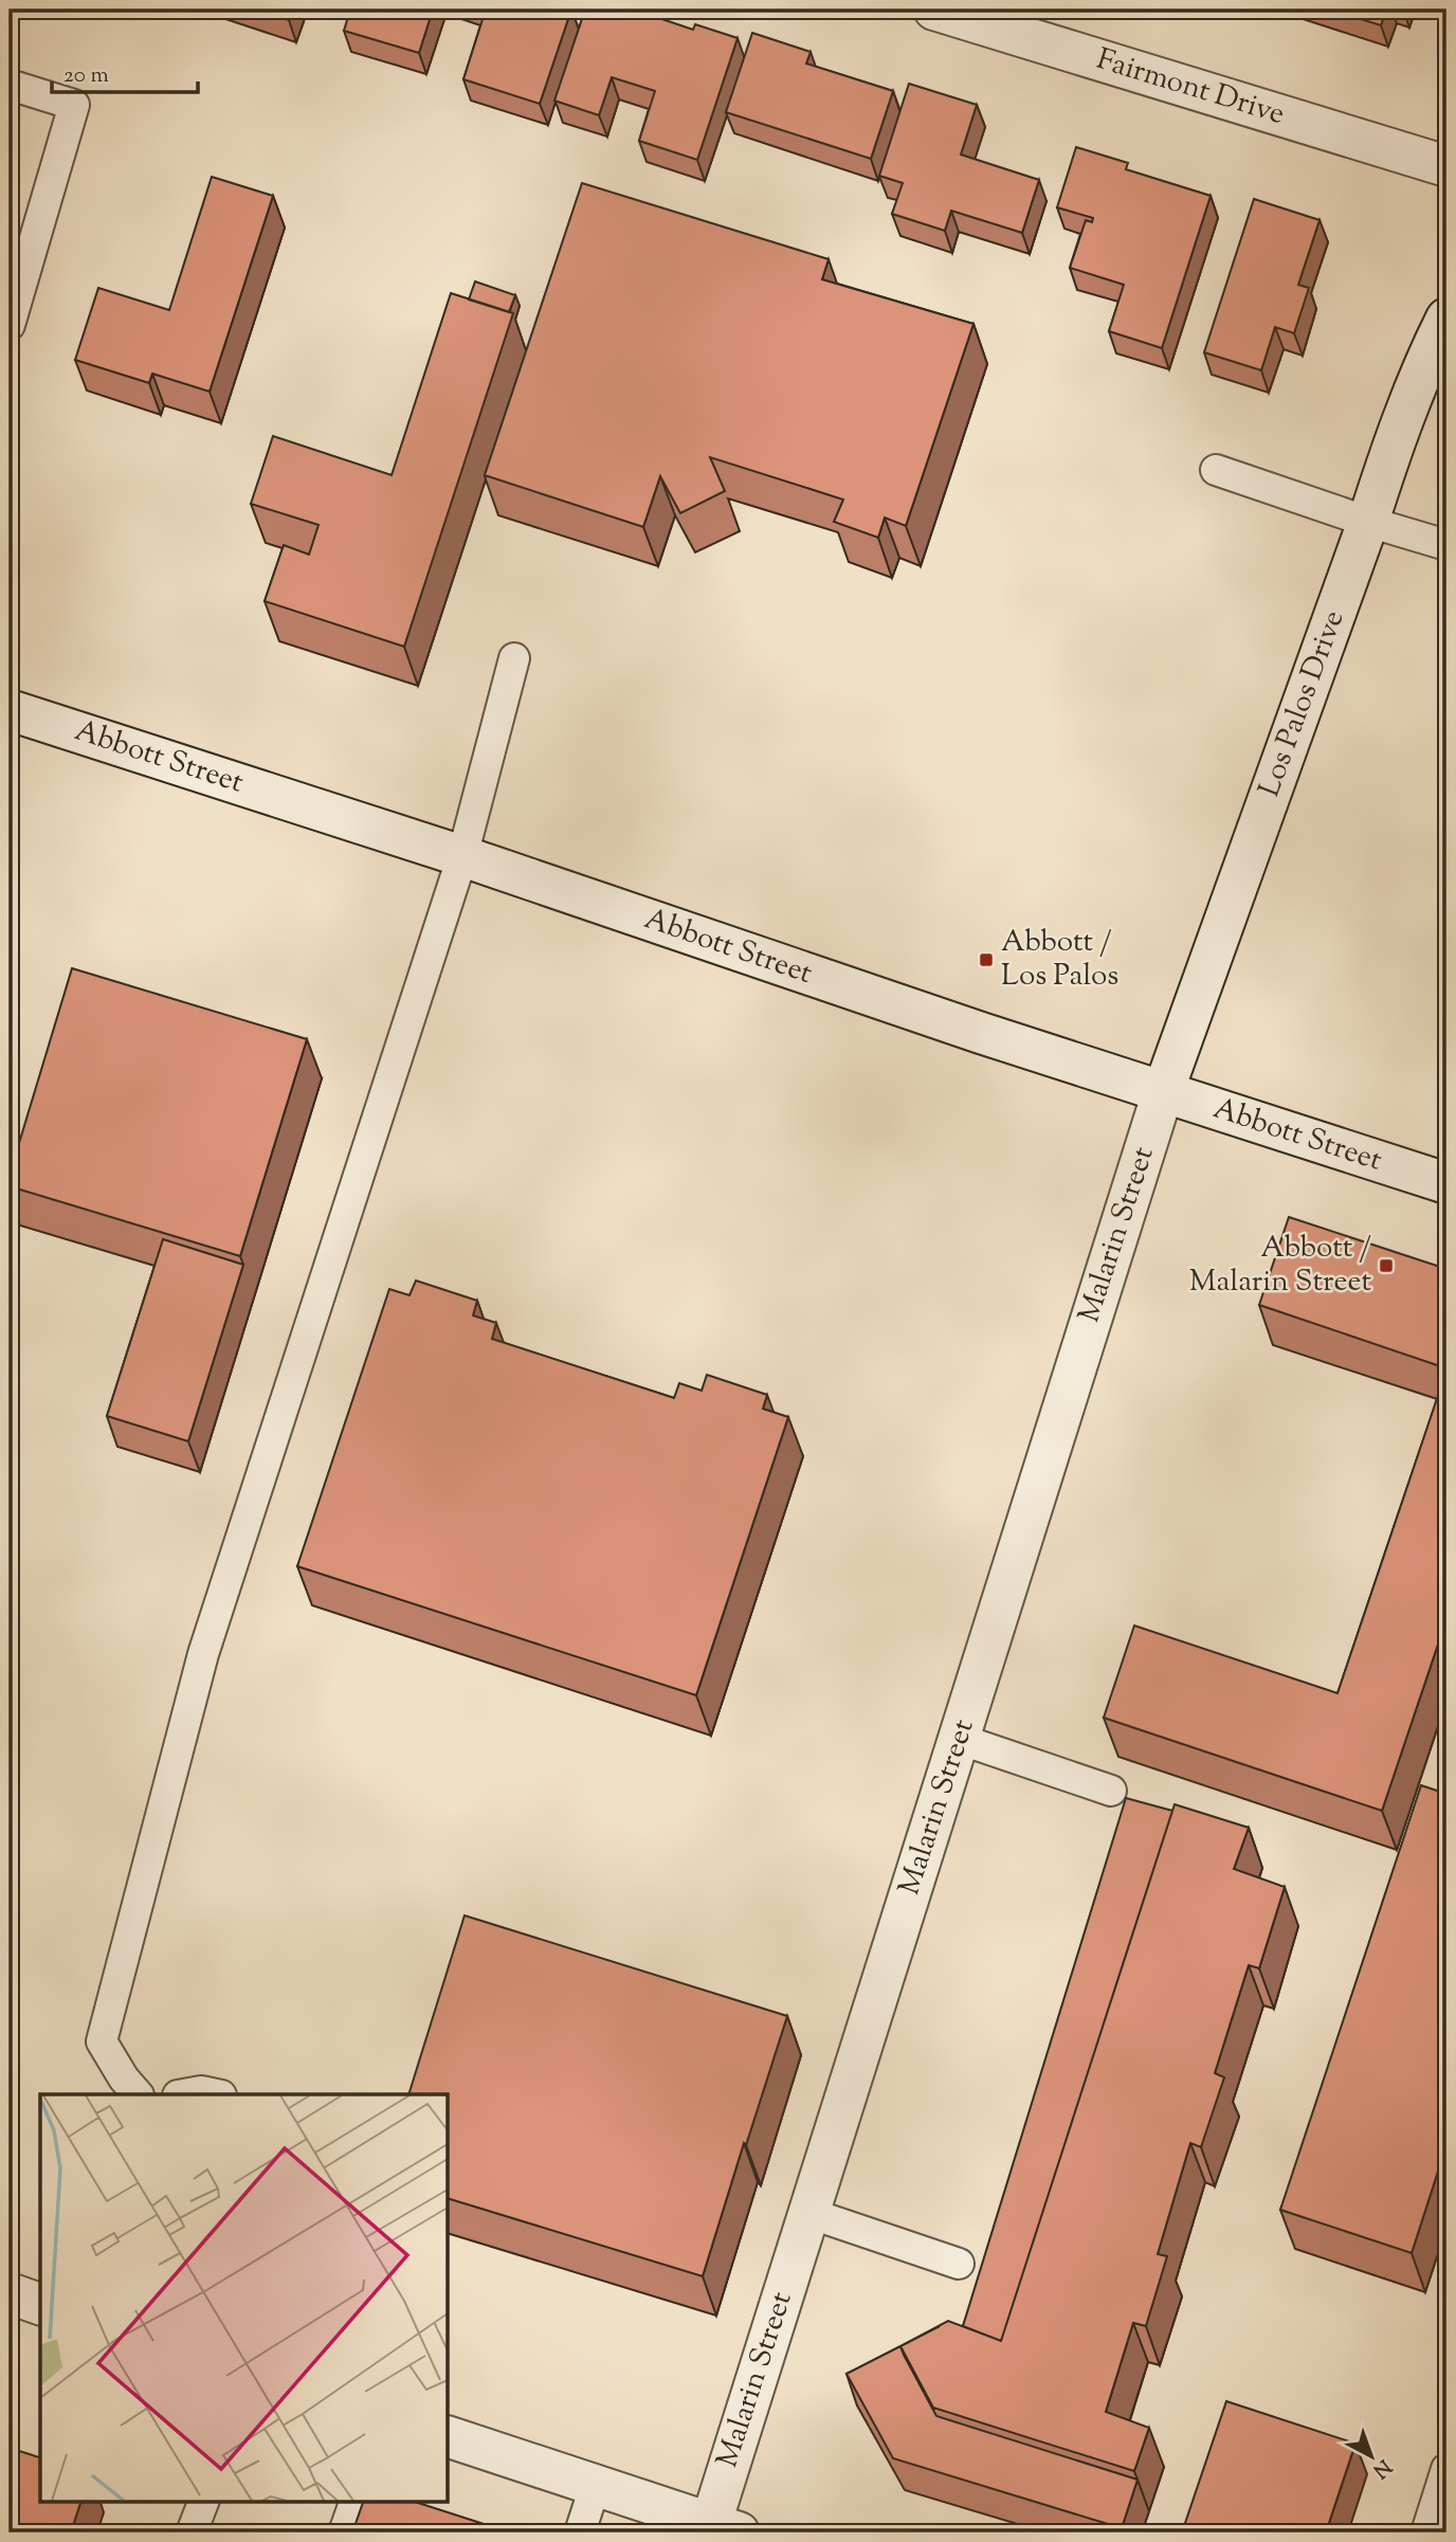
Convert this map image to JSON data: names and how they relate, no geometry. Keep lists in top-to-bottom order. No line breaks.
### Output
{"streets":{"street":["Fairmont Drive","Los Palos Drive","Abbott Street","Malarin Street"]},"crossings":[["Los Palos Drive","Abbott Street"],["Los Palos Drive","Malarin Street"],["Abbott Street","Malarin Street"]],"places":{"transit":["Abbott / Los Palos","Abbott / Malarin Street"]},"scale_bar":"20 m","north":"bottom right"}
